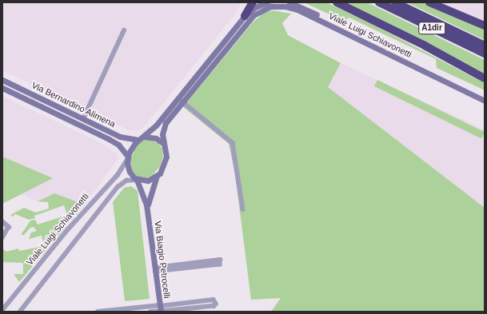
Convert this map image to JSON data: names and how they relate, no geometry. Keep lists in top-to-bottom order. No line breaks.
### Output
{"streets":{"highway":["A1dir"],"street":["Viale Luigi Schiavonetti","Via Bernardino Alimena","Via Biagio Petrocelli"]},"crossings":[["Viale Luigi Schiavonetti","Via Bernardino Alimena"],["Viale Luigi Schiavonetti","Via Biagio Petrocelli"],["Via Bernardino Alimena","Via Biagio Petrocelli"]]}
